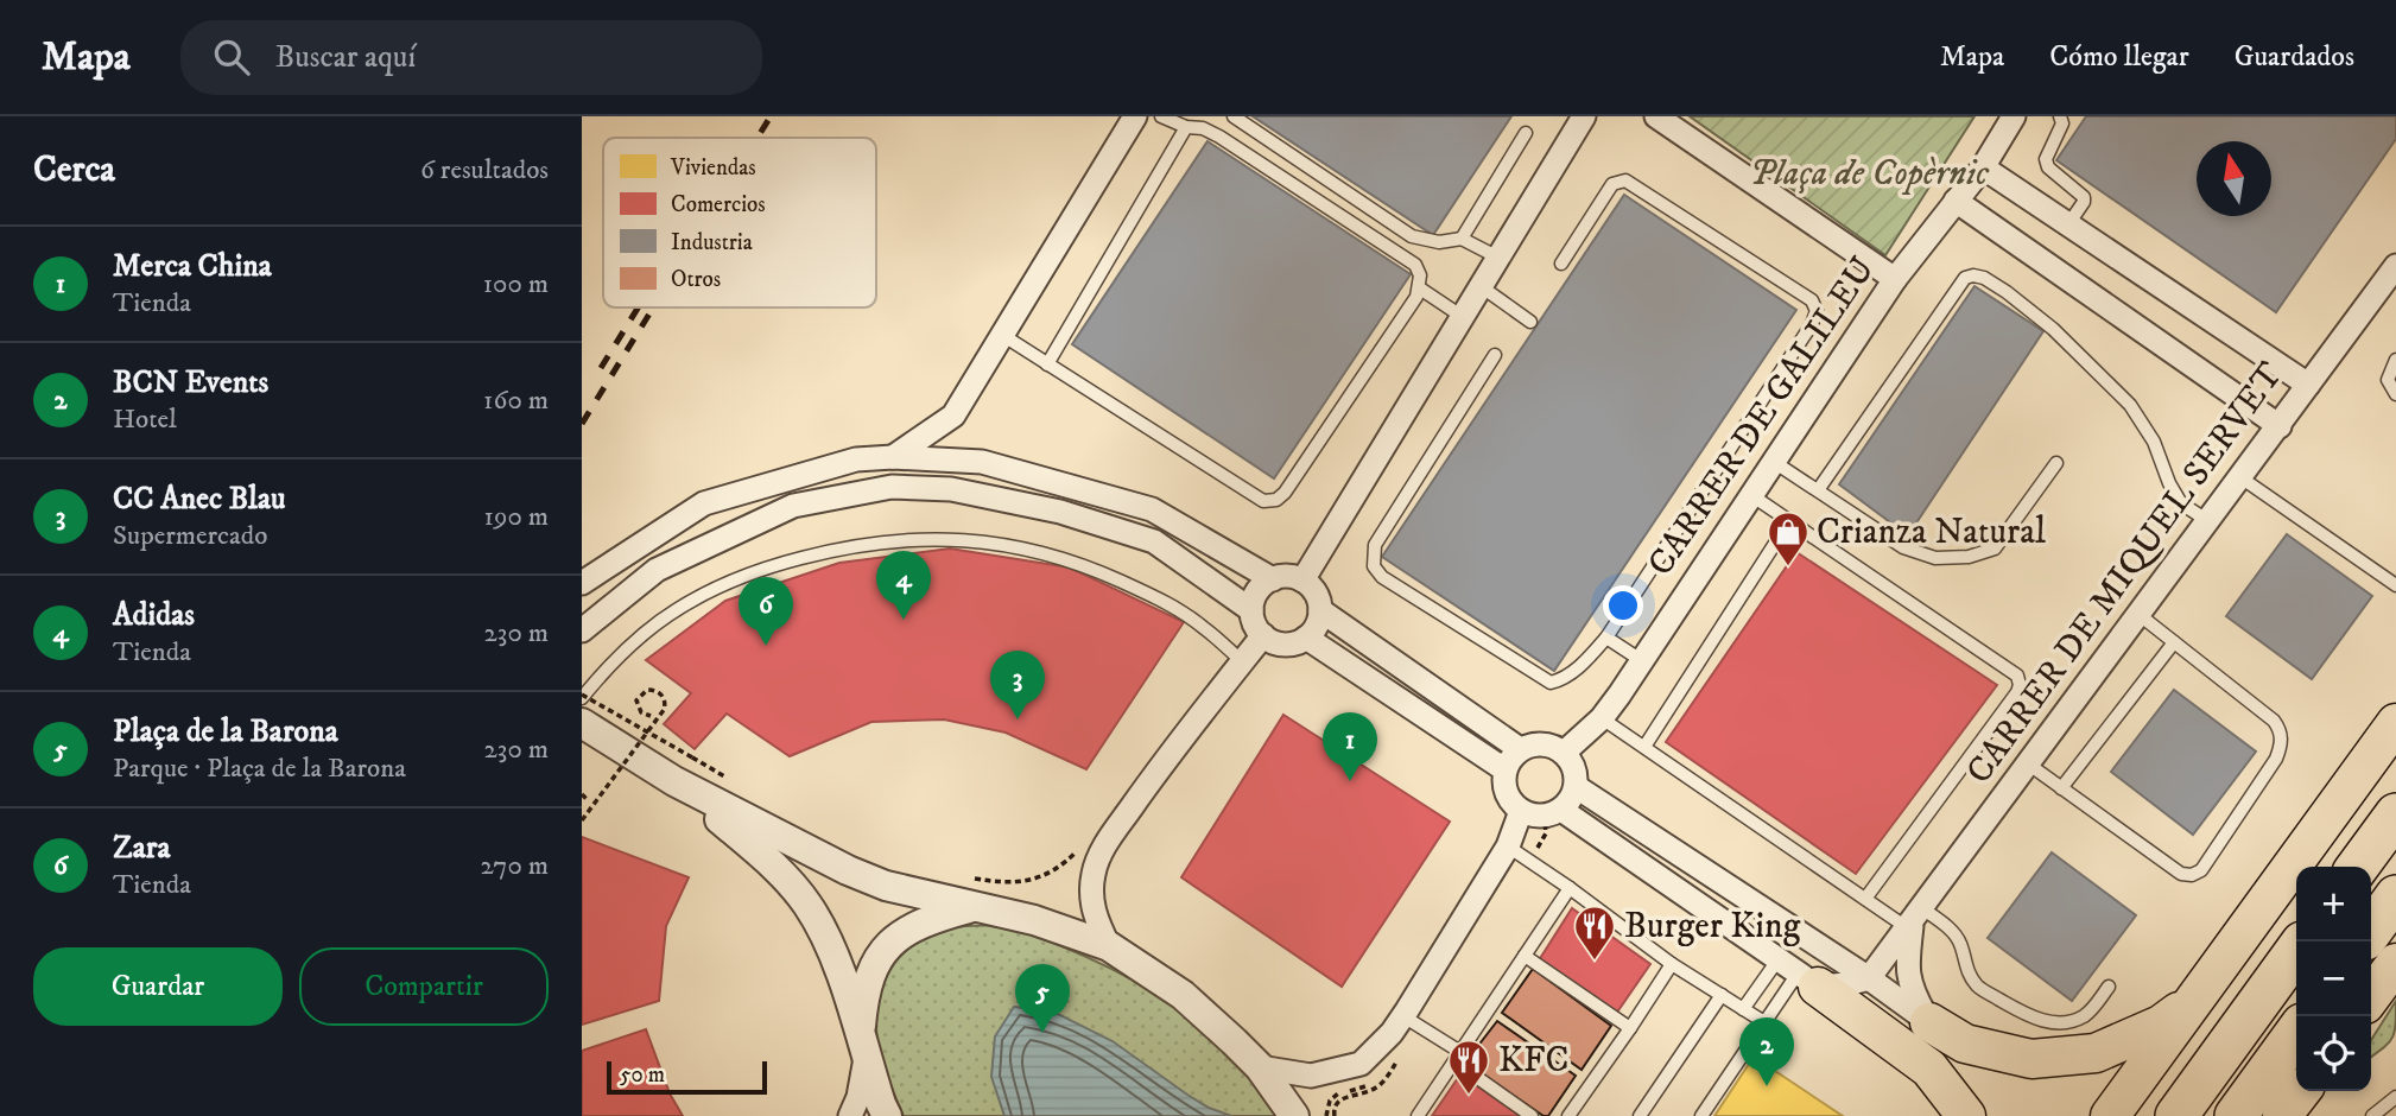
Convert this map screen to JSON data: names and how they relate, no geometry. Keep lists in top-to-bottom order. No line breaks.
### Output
{"streets":{"street":["CARRER DE GALILEU","CARRER DE MIQUEL SERVET"]},"parks":["Plaça de Copèrnic"],"places":{"shop":["Crianza Natural"],"restaurant":["Burger King","KFC"]},"legend":["Viviendas","Comercios","Industria","Otros"],"scale_bar":"50 m","north":"top","page":{"header":"Mapa","search":"Buscar aquí","nav":["Mapa","Cómo llegar","Guardados"],"heading":["Cerca","6 resultados"],"list":[{"mark":"1","name":"Merca China","note":"Tienda","value":"100 m"},{"mark":"2","name":"BCN Events","note":"Hotel","value":"160 m"},{"mark":"3","name":"CC Anec Blau","note":"Supermercado","value":"190 m"},{"mark":"4","name":"Adidas","note":"Tienda","value":"230 m"},{"mark":"5","name":"Plaça de la Barona","note":"Parque · Plaça de la Barona","value":"230 m"},{"mark":"6","name":"Zara","note":"Tienda","value":"270 m"}],"pins":["4","6","3","1","5","2"],"map_buttons":["+","−"],"buttons":["Guardar","Compartir"],"scale":"50 m"}}
